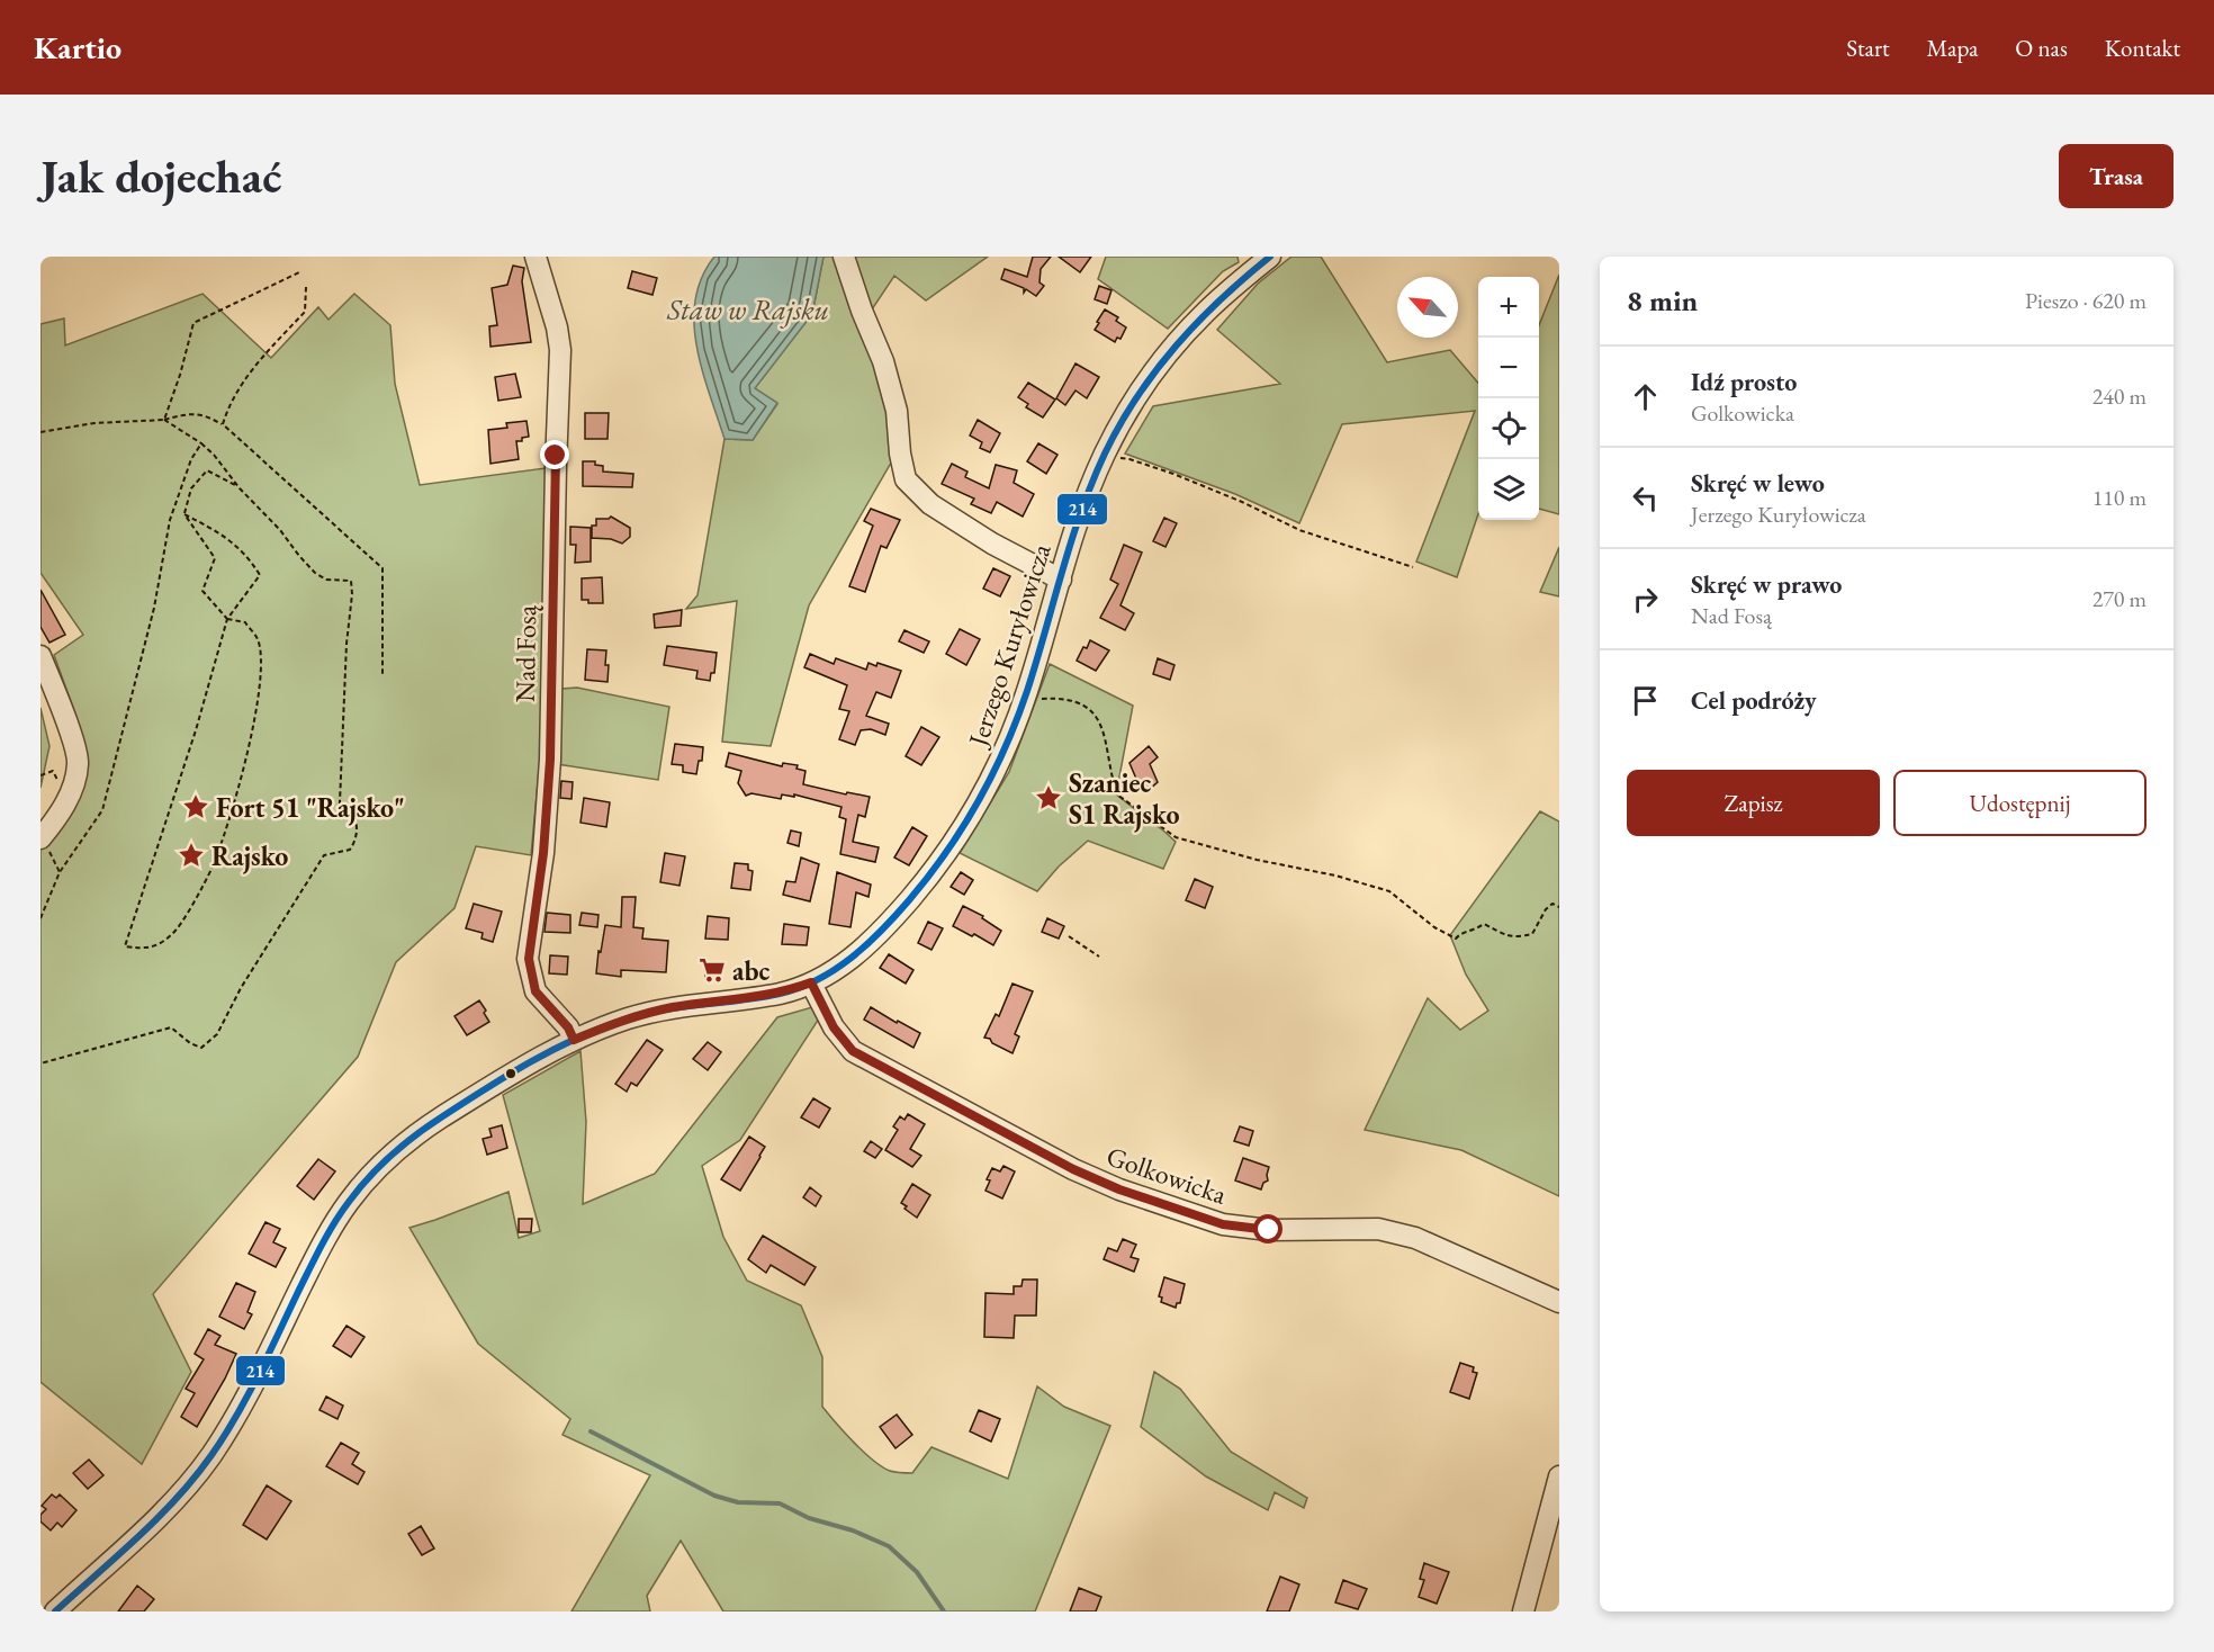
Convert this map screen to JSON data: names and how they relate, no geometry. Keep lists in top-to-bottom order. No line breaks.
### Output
{"streets":{"street":["Jerzego Kuryłowicza","Nad Fosą","Golkowicka"]},"crossings":[["Jerzego Kuryłowicza","Nad Fosą"],["Jerzego Kuryłowicza","Golkowicka"]],"water":["Staw w Rajsku"],"places":{"place":["Szaniec S1 Rajsko","Fort 51 \"Rajsko\"","Rajsko"],"supermarket":["abc"]},"lines":["transit line 214"],"north":"top left","page":{"header":"Kartio","nav":["Start","Mapa","O nas","Kontakt"],"buttons":["Trasa",["Zapisz","Udostępnij"]],"title":"Jak dojechać","heading":["8 min","Pieszo · 620 m"],"map_buttons":["+","−"],"list":[["Idź prosto","Golkowicka","240 m"],["Skręć w lewo","Jerzego Kuryłowicza","110 m"],["Skręć w prawo","Nad Fosą","270 m"],"Cel podróży"]}}
